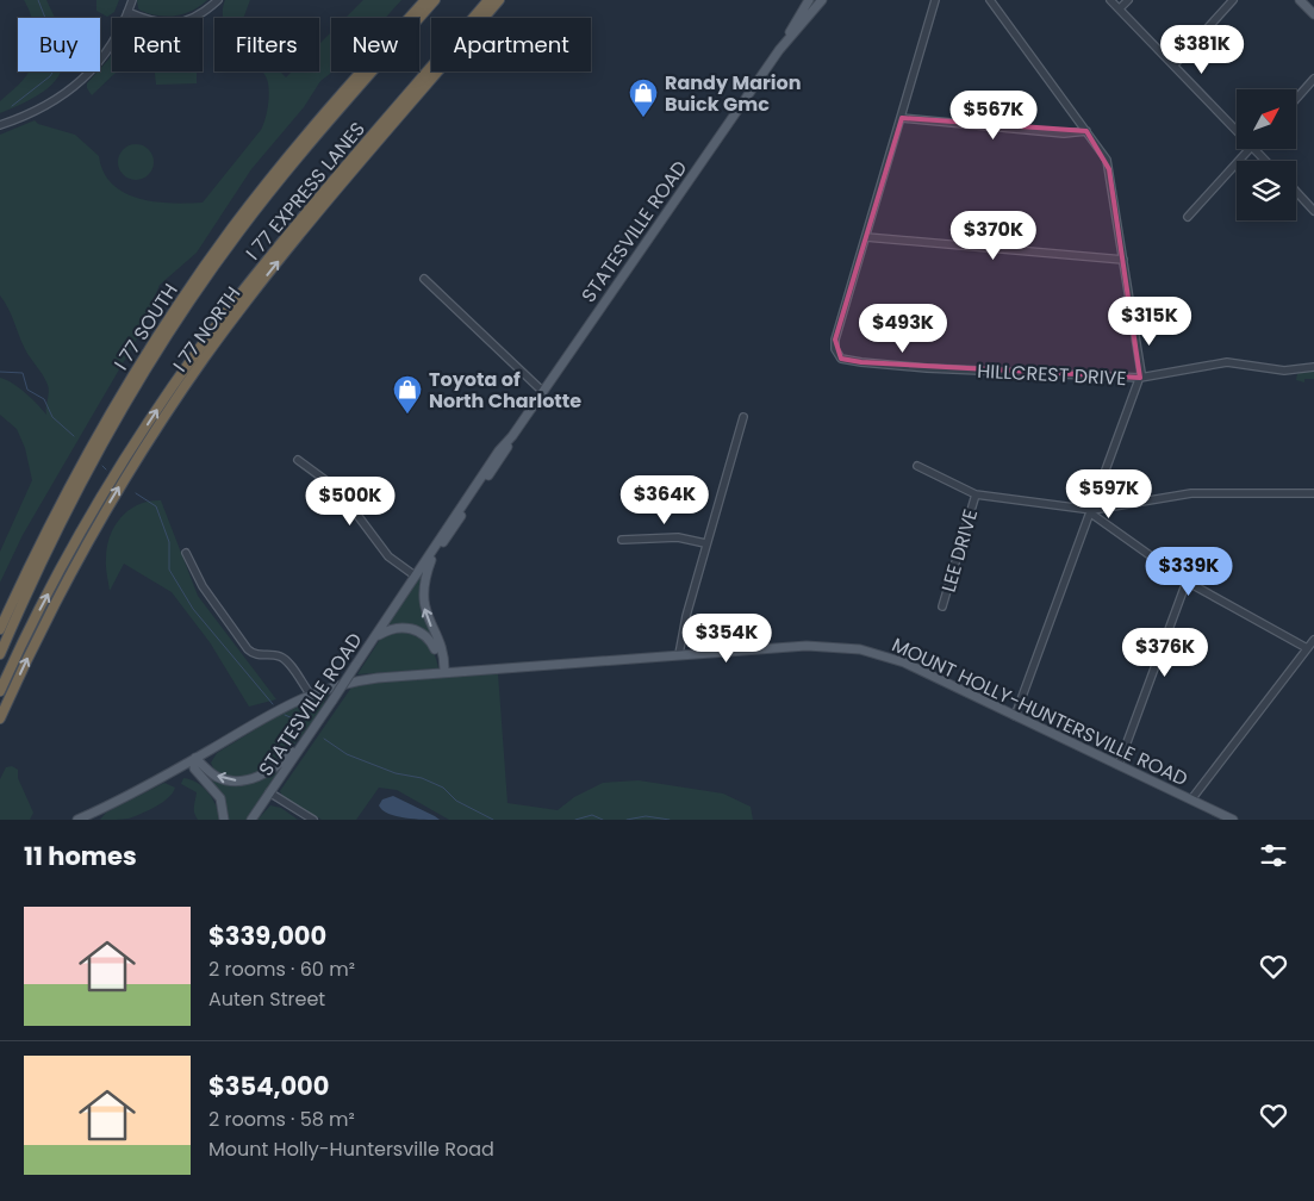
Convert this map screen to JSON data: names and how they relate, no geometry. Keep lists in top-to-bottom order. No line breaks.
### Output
{"streets":{"highway":["I 77 EXPRESS LANES","I 77 SOUTH","I 77 NORTH"],"main road":["STATESVILLE ROAD","MOUNT HOLLY-HUNTERSVILLE ROAD"],"street":["HILLCREST DRIVE","LEE DRIVE"]},"one_way":["I 77 NORTH"],"places":{"shop":["Randy Marion Buick Gmc","Toyota of North Charlotte"]},"north":"top right","page":{"chip":["Buy","Rent","Filters","New","Apartment"],"price":["$381K","$567K","$370K","$315K","$493K","$597K","$364K","$500K","$339K","$354K","$376K"],"heading":"11 homes","list":[{"name":"$339,000","note":"2 rooms · 60 m² · Auten Street"},{"name":"$354,000","note":"2 rooms · 58 m² · Mount Holly-Huntersville Road"}]}}
